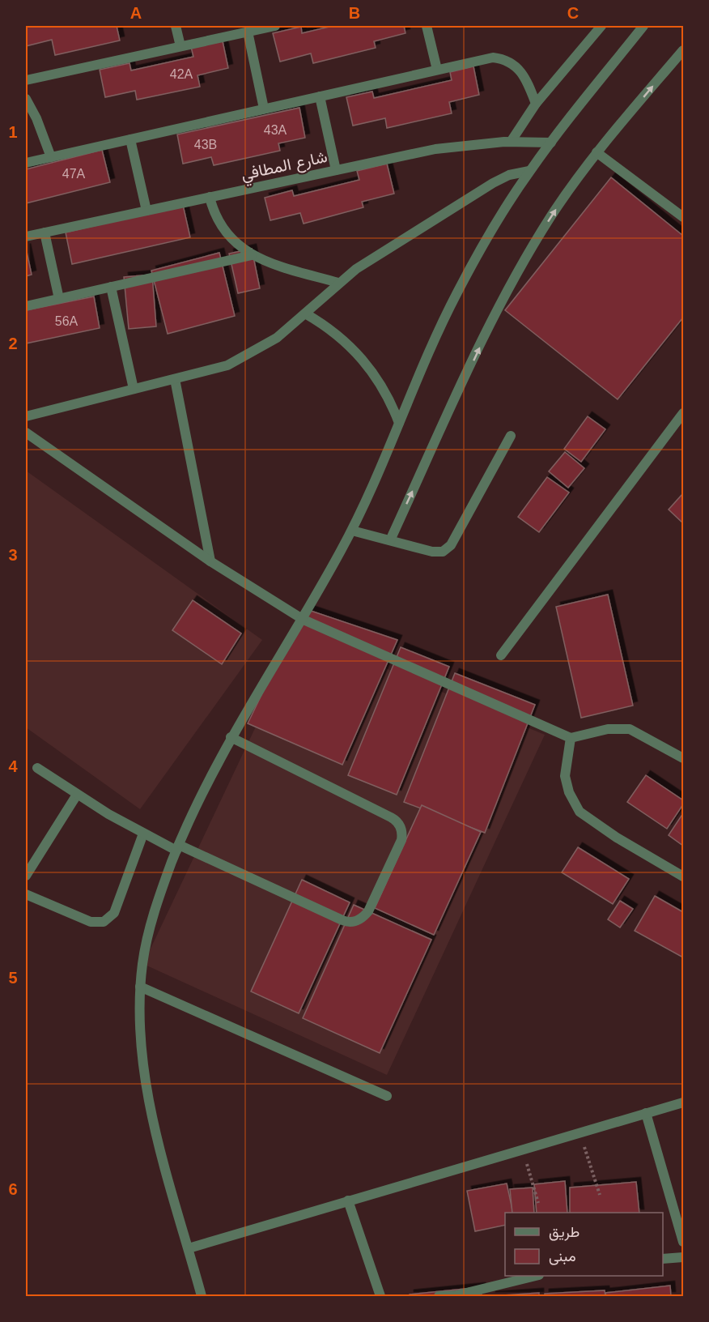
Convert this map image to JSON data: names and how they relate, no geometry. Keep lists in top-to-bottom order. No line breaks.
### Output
{"streets":{"street":["شارع المطافي"]},"house_numbers":["42A","43A","43B","47A","56A"],"legend":["طريق","مبنى"],"grid":{"columns":["A","B","C"],"rows":["1","2","3","4","5","6"]}}
